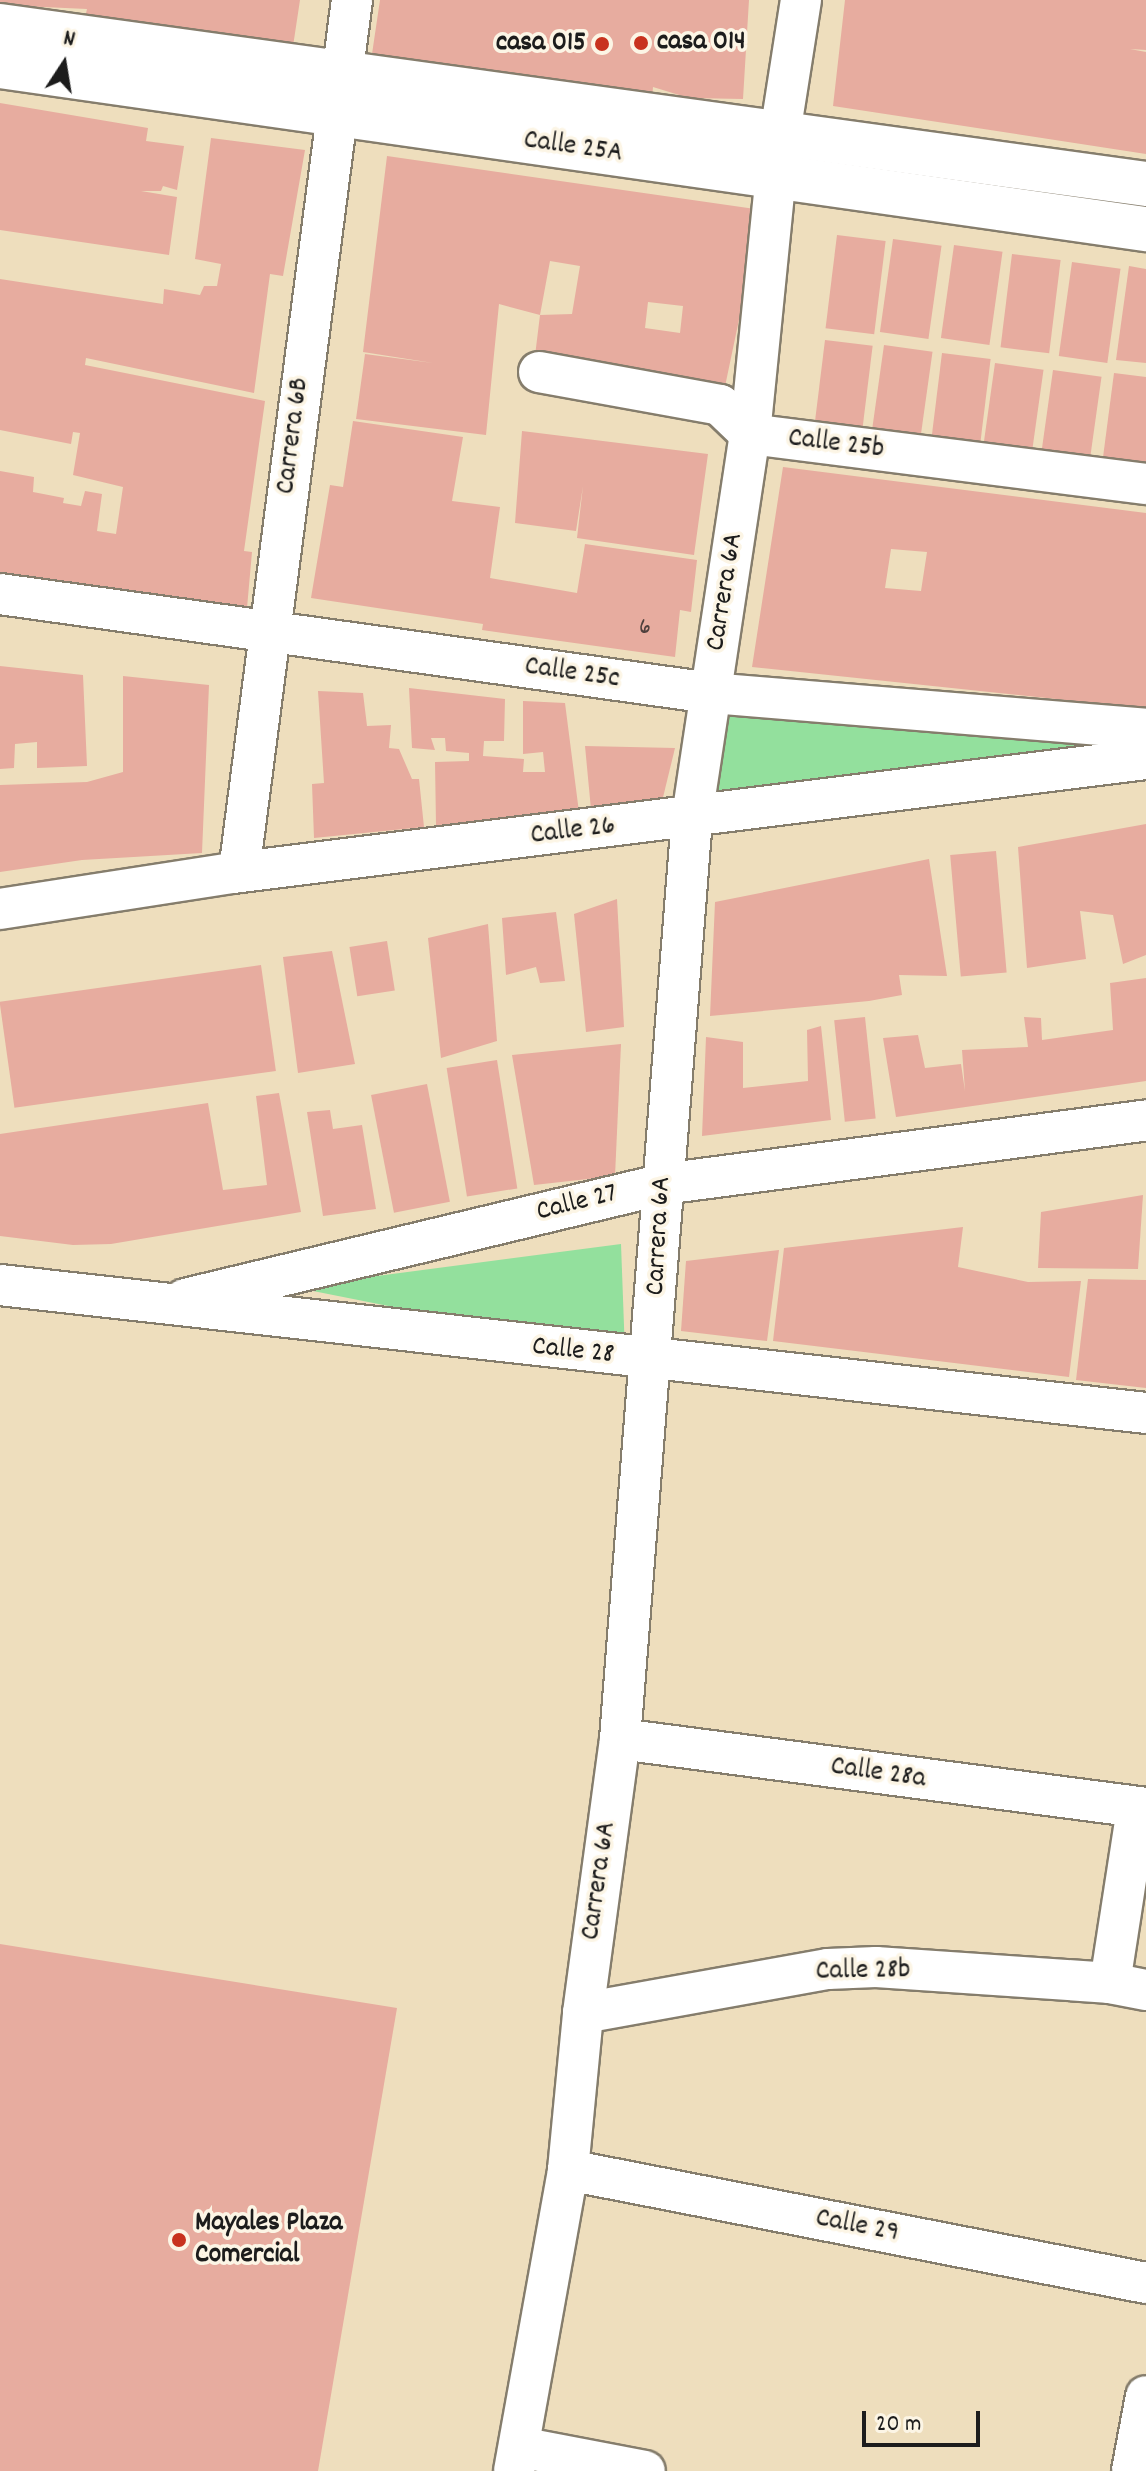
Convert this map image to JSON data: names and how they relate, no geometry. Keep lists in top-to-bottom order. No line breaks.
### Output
{"streets":{"street":["Calle 25A","Carrera 6B","Calle 25b","Carrera 6A","Calle 25c","Calle 26","Calle 27","Calle 28","Calle 28a","Calle 28b","Calle 29"]},"crossings":[["Calle 25A","Carrera 6B"],["Calle 25A","Carrera 6A"],["Carrera 6B","Calle 25c"],["Carrera 6B","Calle 26"],["Calle 25b","Carrera 6A"],["Carrera 6A","Calle 25c"],["Carrera 6A","Calle 26"],["Carrera 6A","Calle 27"],["Carrera 6A","Calle 28"],["Carrera 6A","Calle 28a"],["Carrera 6A","Calle 28b"],["Carrera 6A","Calle 29"],["Calle 27","Calle 28"]],"places":["casa 014","casa 015","Mayales Plaza Comercial"],"house_numbers":["6"],"scale_bar":"20 m","north":"top"}
